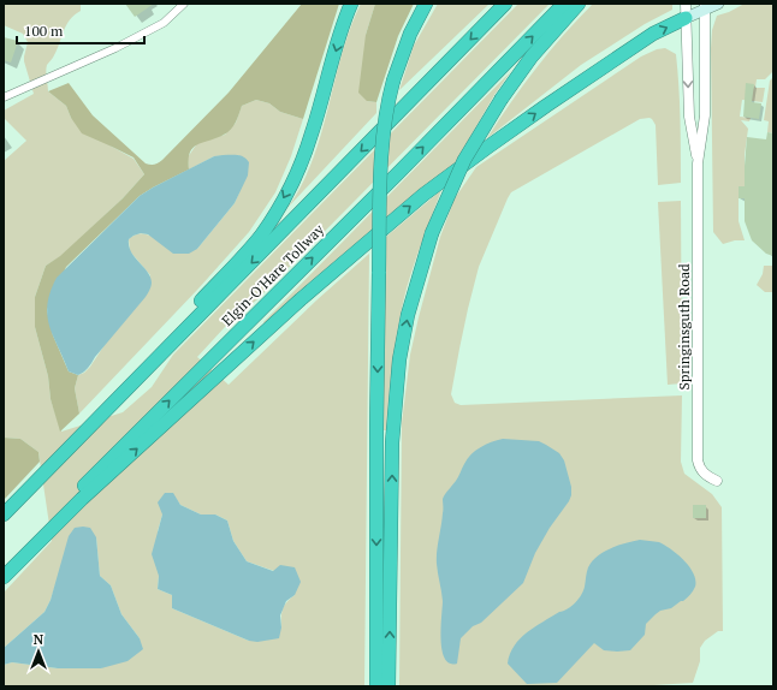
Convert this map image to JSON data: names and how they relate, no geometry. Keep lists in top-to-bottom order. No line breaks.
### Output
{"streets":{"highway":["Elgin-O'Hare Tollway"],"street":["Springinsguth Road"]},"scale_bar":"100 m","north":"top"}
